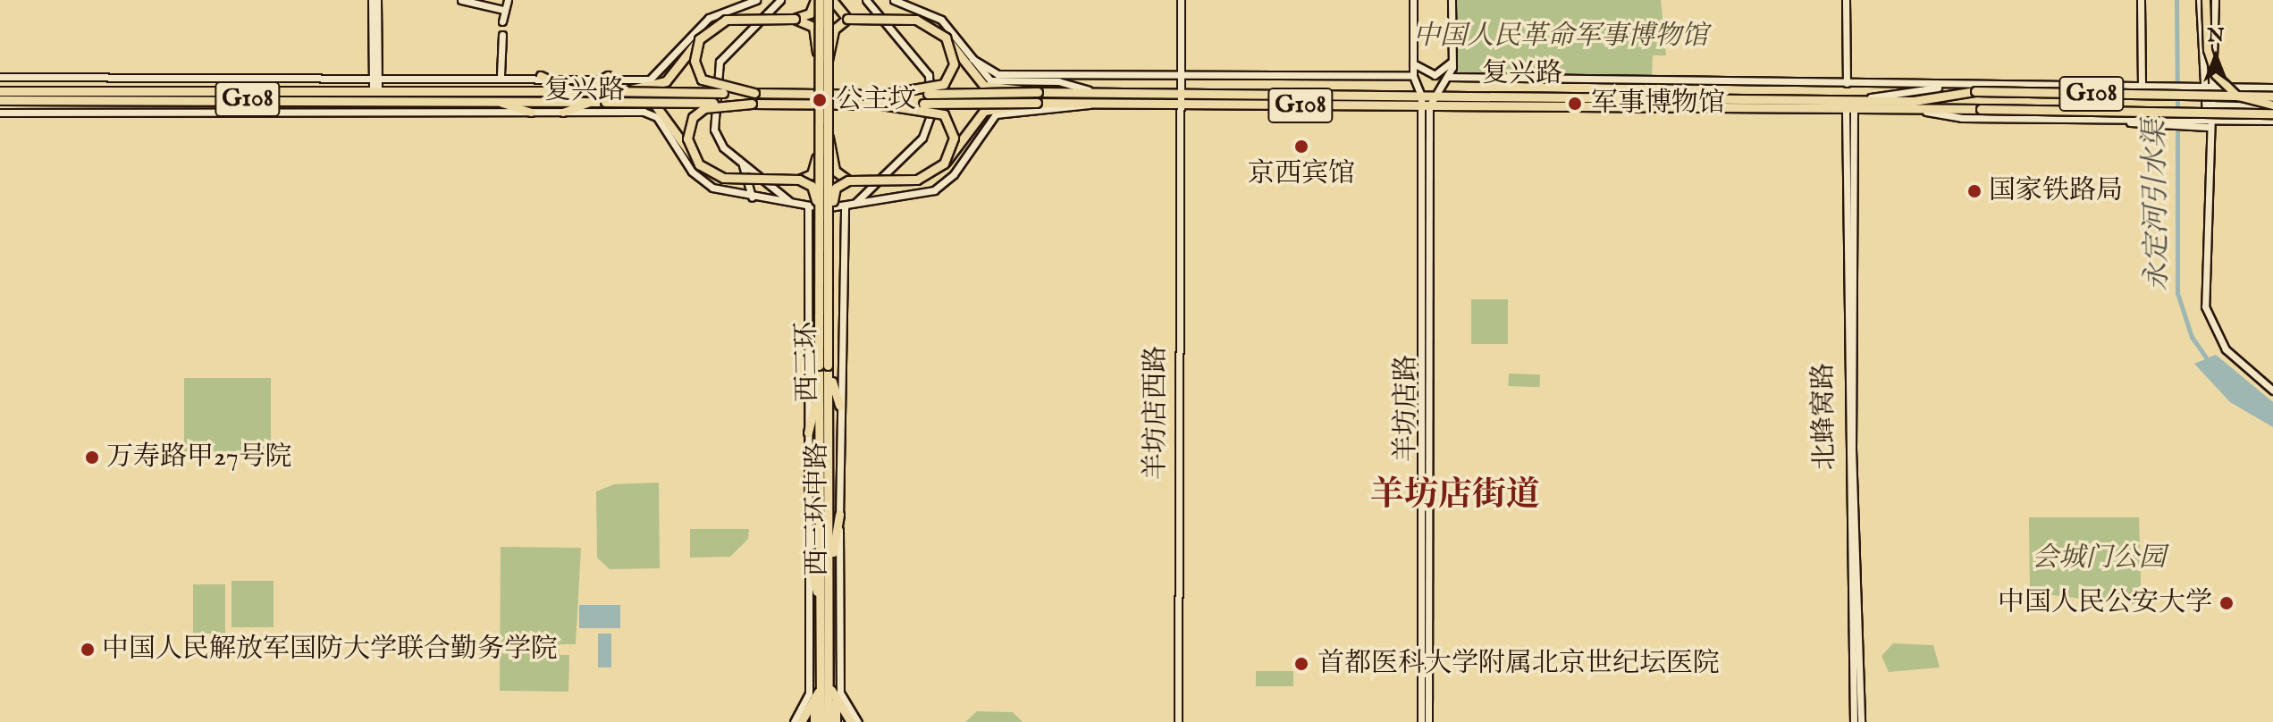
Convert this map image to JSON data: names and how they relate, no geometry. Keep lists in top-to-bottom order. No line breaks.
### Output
{"streets":{"highway":["复兴路","G108","西三环"],"street":["羊坊店路","羊坊店西路","北蜂窝路","西三环中路"]},"crossings":[["复兴路","G108"],["复兴路","羊坊店路"],["复兴路","羊坊店西路"],["复兴路","北蜂窝路"],["复兴路","西三环中路"]],"districts":["羊坊店街道"],"water":["永定河引水渠"],"parks":["中国人民革命军事博物馆","会城门公园"],"places":["公主坟","军事博物馆","京西宾馆","国家铁路局","万寿路甲27号院","中国人民公安大学","中国人民解放军国防大学联合勤务学院","首都医科大学附属北京世纪坛医院"],"north":"top"}
